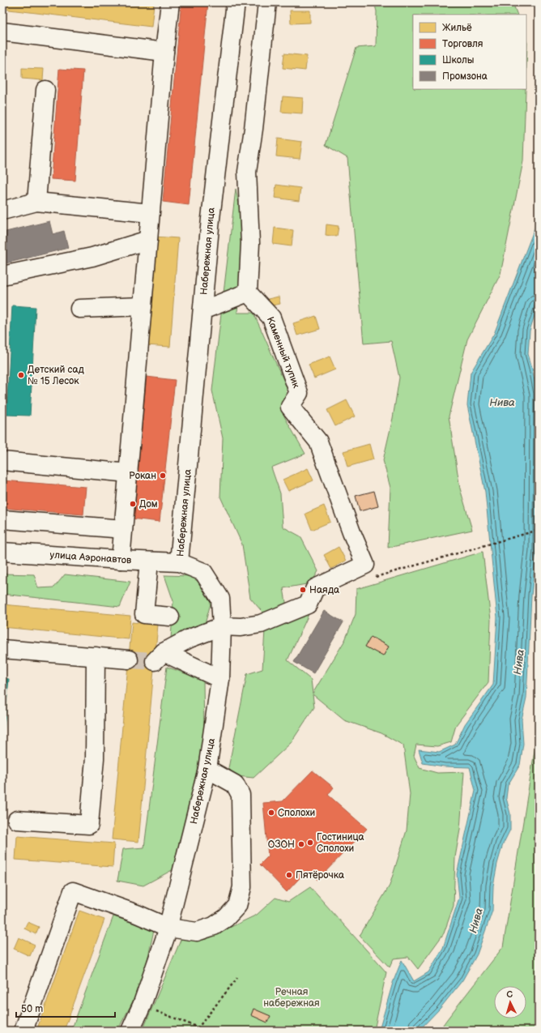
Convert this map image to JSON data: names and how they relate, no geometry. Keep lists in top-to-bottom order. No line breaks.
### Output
{"streets":{"street":["Набережная улица","Каменный тупик","улица Аэронавтов"]},"crossings":[["Набережная улица","улица Аэронавтов"]],"water":["Нива"],"parks":["Речная набережная"],"places":["Детский сад № 15 Лесок","Рокан","Дом","Наяда","Сполохи","Гостиница Сполохи","ОЗОН","Пятёрочка"],"legend":["Жильё","Торговля","Школы","Промзона"],"scale_bar":"50 m","north":"top"}
